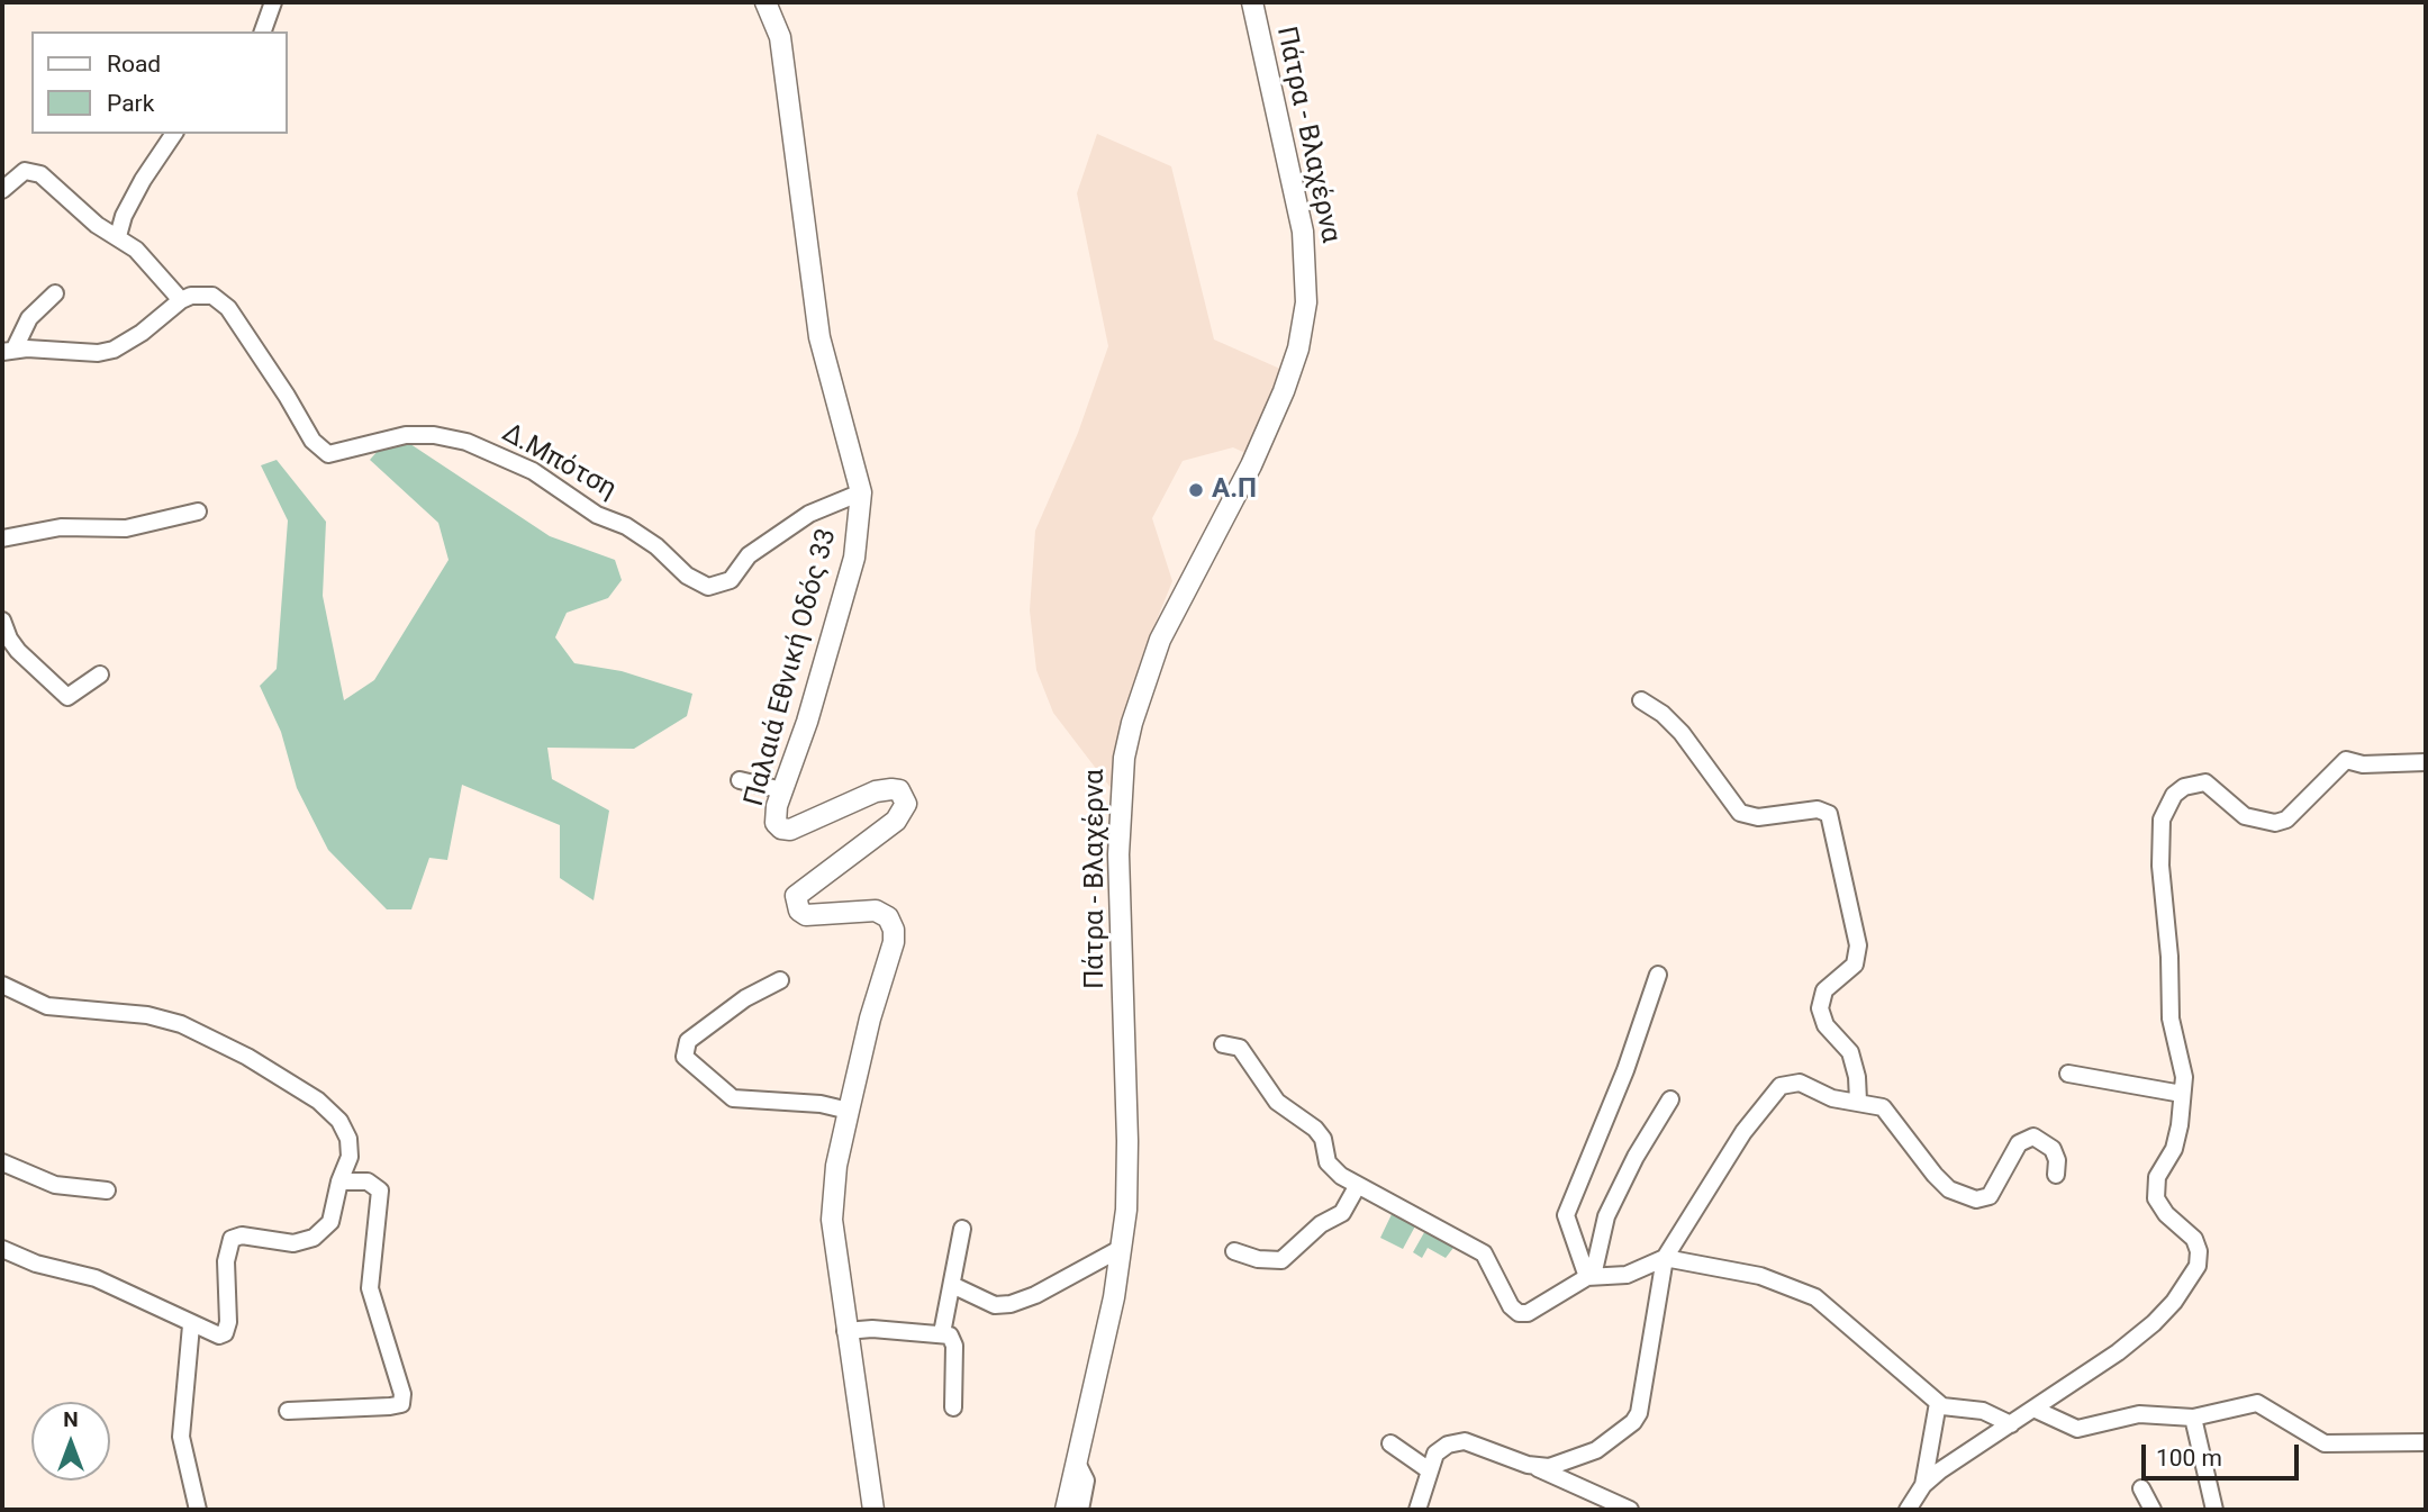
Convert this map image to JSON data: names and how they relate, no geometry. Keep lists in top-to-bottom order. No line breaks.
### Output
{"streets":{"main road":["Πάτρα - Βλαχέρνα","Παλαιά Εθνική Οδός 33"],"street":["Δ.Μπότση"]},"crossings":[["Δ.Μπότση","Παλαιά Εθνική Οδός 33"]],"places":["Α.Π"],"legend":["Road","Park"],"scale_bar":"100 m","north":"top"}
